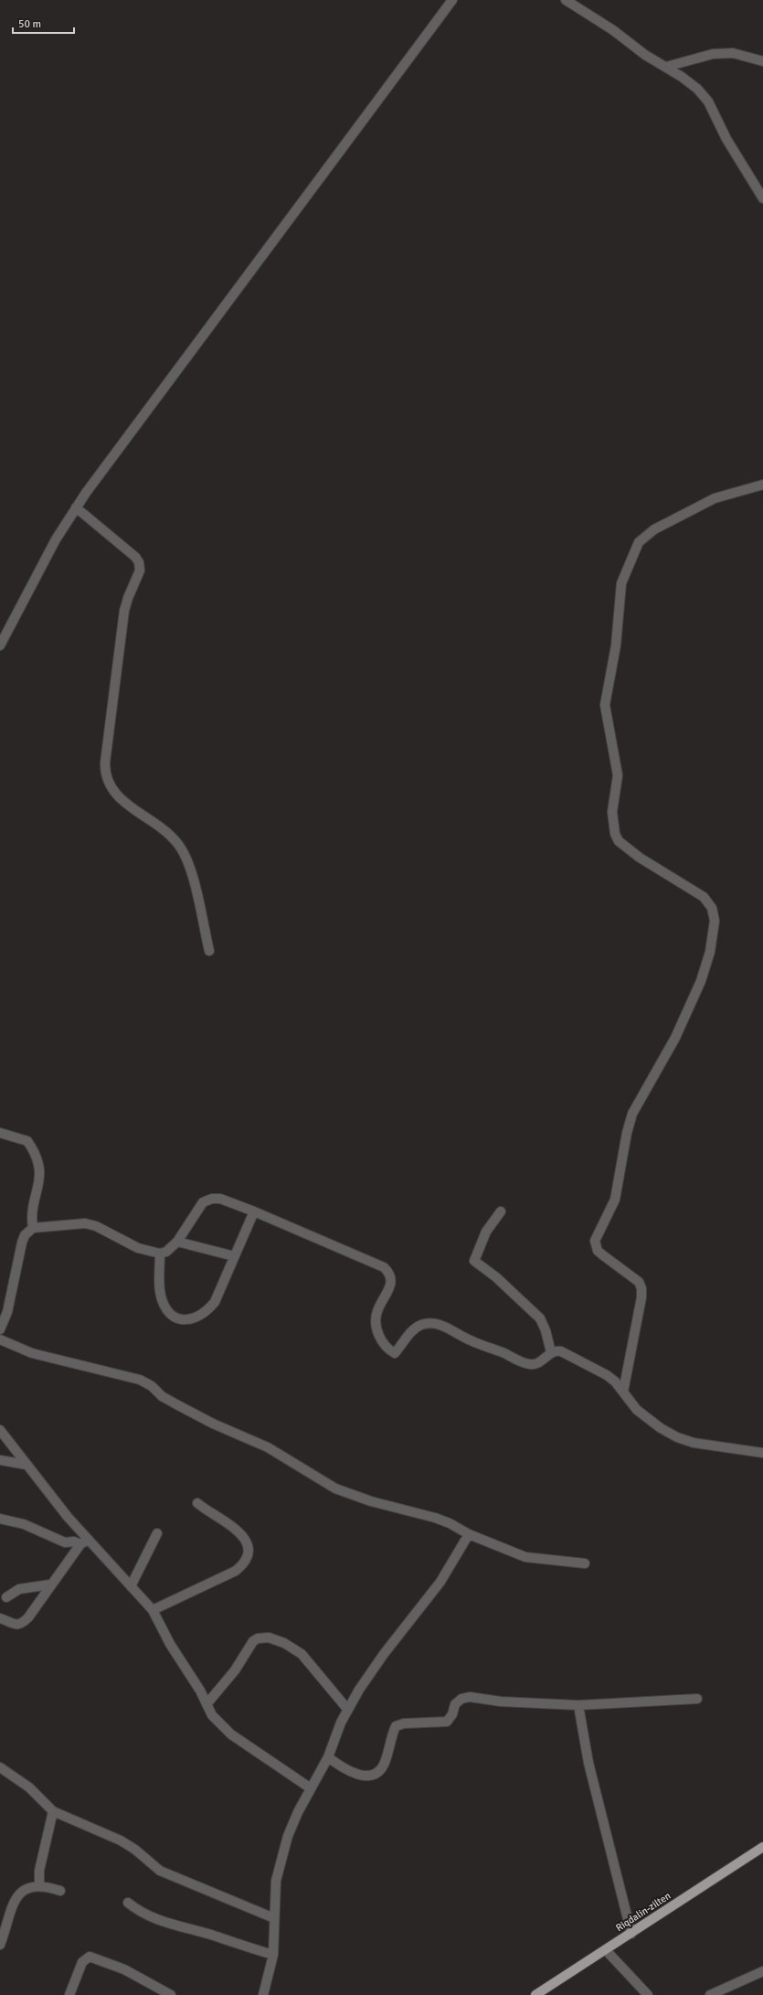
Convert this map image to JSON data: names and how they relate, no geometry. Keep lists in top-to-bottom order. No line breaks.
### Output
{"streets":{"main road":["Riqdalin-zilten"]},"scale_bar":"50 m"}
